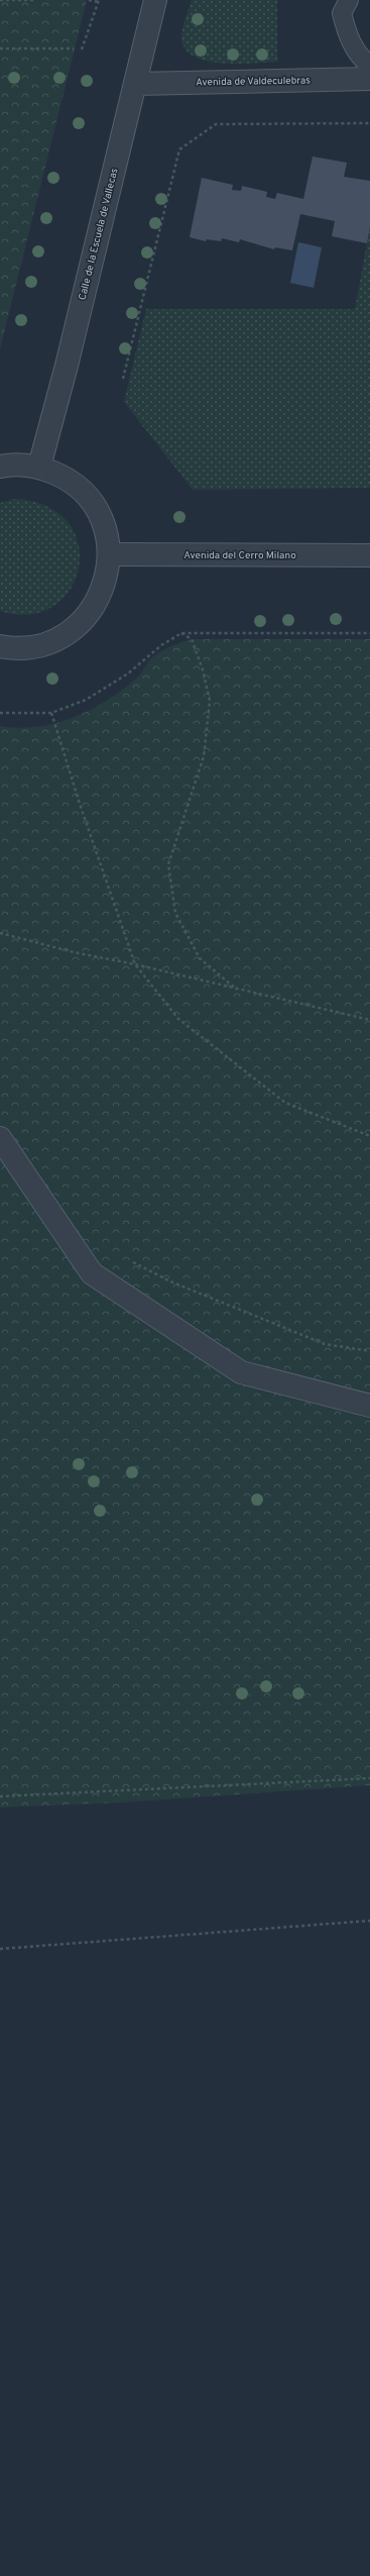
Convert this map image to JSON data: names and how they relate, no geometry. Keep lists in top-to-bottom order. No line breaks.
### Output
{"streets":{"street":["Avenida de Valdeculebras","Calle de la Escuela de Vallecas","Avenida del Cerro Milano"]},"crossings":[["Avenida de Valdeculebras","Calle de la Escuela de Vallecas"]]}
